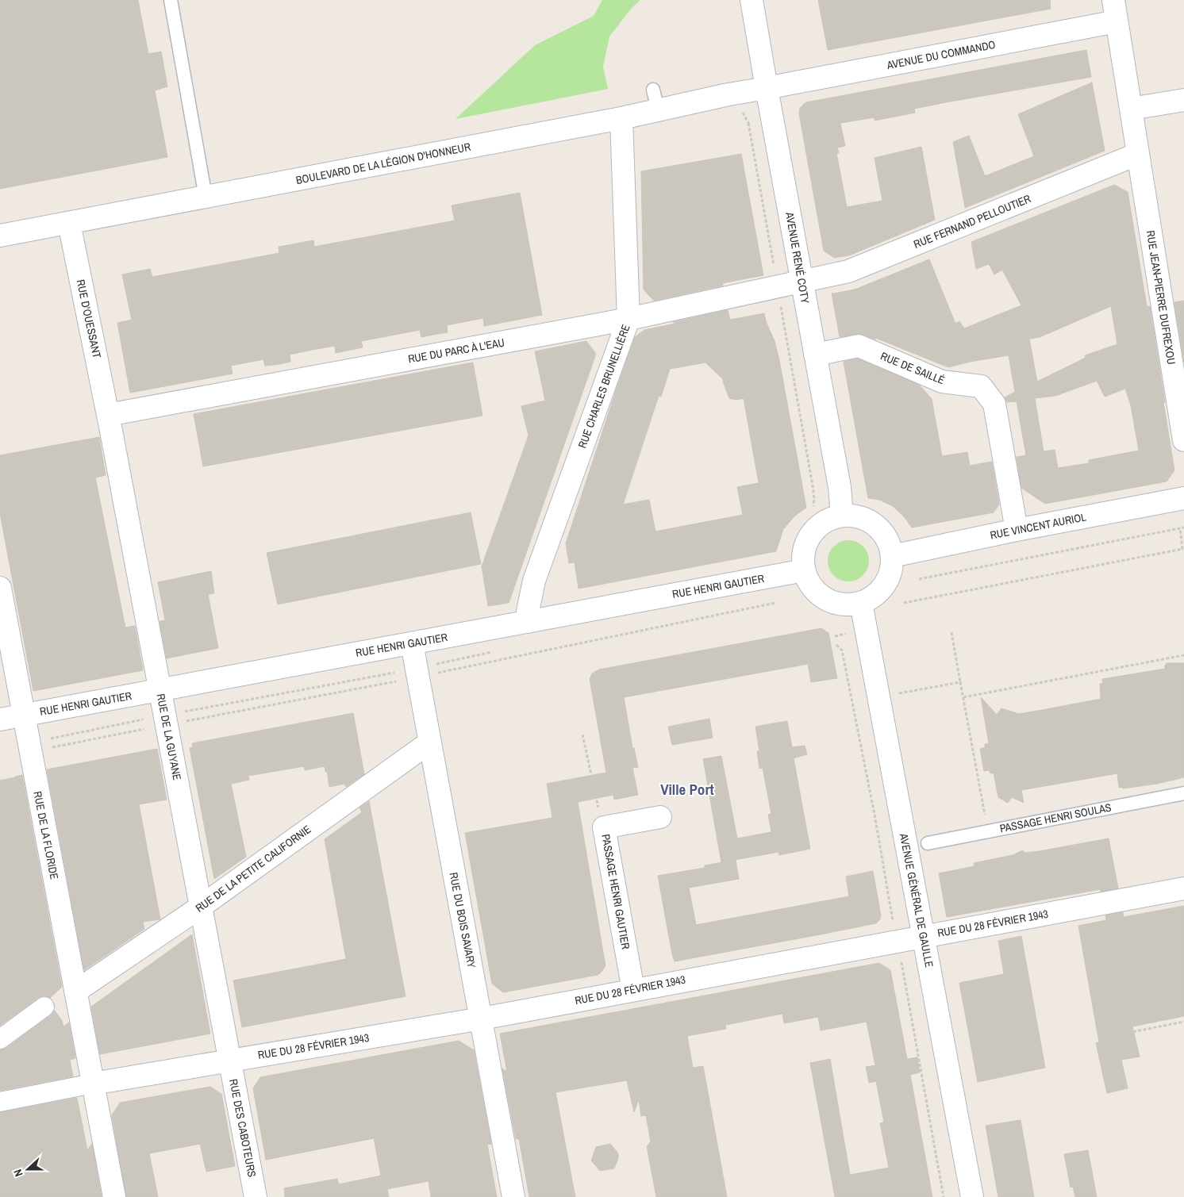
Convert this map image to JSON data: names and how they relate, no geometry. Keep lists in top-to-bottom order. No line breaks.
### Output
{"streets":{"street":["AVENUE DU COMMANDO","BOULEVARD DE LA LÉGION D'HONNEUR","RUE FERNAND PELLOUTIER","AVENUE RENÉ COTY","RUE JEAN-PIERRE DUFREXOU","RUE D'OUESSANT","RUE DU PARC À L'EAU","RUE DE SAILLÉ","RUE CHARLES BRUNELLIÈRE","RUE VINCENT AURIOL","RUE HENRI GAUTIER","RUE DE LA GUYANE","RUE DE LA FLORIDE","RUE DE LA PETITE CALIFORNIE","PASSAGE HENRI GAUTIER","AVENUE GÉNÉRAL DE GAULLE","RUE DU BOIS SAVARY","RUE DU 28 FÉVRIER 1943","RUE DES CABOTEURS"],"lane":["PASSAGE HENRI SOULAS"]},"crossings":[["AVENUE DU COMMANDO","BOULEVARD DE LA LÉGION D'HONNEUR"],["AVENUE DU COMMANDO","AVENUE RENÉ COTY"],["AVENUE DU COMMANDO","RUE JEAN-PIERRE DUFREXOU"],["BOULEVARD DE LA LÉGION D'HONNEUR","AVENUE RENÉ COTY"],["BOULEVARD DE LA LÉGION D'HONNEUR","RUE D'OUESSANT"],["BOULEVARD DE LA LÉGION D'HONNEUR","RUE CHARLES BRUNELLIÈRE"],["RUE FERNAND PELLOUTIER","AVENUE RENÉ COTY"],["RUE FERNAND PELLOUTIER","RUE JEAN-PIERRE DUFREXOU"],["RUE FERNAND PELLOUTIER","RUE DU PARC À L'EAU"],["AVENUE RENÉ COTY","RUE DU PARC À L'EAU"],["AVENUE RENÉ COTY","RUE DE SAILLÉ"],["AVENUE RENÉ COTY","RUE VINCENT AURIOL"],["AVENUE RENÉ COTY","RUE HENRI GAUTIER"],["AVENUE RENÉ COTY","AVENUE GÉNÉRAL DE GAULLE"],["RUE D'OUESSANT","RUE DU PARC À L'EAU"],["RUE D'OUESSANT","RUE DE LA GUYANE"],["RUE DU PARC À L'EAU","RUE CHARLES BRUNELLIÈRE"],["RUE DU PARC À L'EAU","RUE DE LA GUYANE"],["RUE DE SAILLÉ","RUE VINCENT AURIOL"],["RUE CHARLES BRUNELLIÈRE","RUE HENRI GAUTIER"],["RUE VINCENT AURIOL","RUE HENRI GAUTIER"],["RUE VINCENT AURIOL","AVENUE GÉNÉRAL DE GAULLE"],["RUE HENRI GAUTIER","RUE DE LA GUYANE"],["RUE HENRI GAUTIER","RUE DE LA FLORIDE"],["RUE HENRI GAUTIER","AVENUE GÉNÉRAL DE GAULLE"],["RUE HENRI GAUTIER","RUE DU BOIS SAVARY"],["RUE DE LA GUYANE","RUE DE LA PETITE CALIFORNIE"],["RUE DE LA GUYANE","RUE DU 28 FÉVRIER 1943"],["RUE DE LA GUYANE","RUE DES CABOTEURS"],["RUE DE LA FLORIDE","RUE DE LA PETITE CALIFORNIE"],["RUE DE LA FLORIDE","RUE DU 28 FÉVRIER 1943"],["RUE DE LA PETITE CALIFORNIE","RUE DU BOIS SAVARY"],["PASSAGE HENRI GAUTIER","RUE DU 28 FÉVRIER 1943"],["AVENUE GÉNÉRAL DE GAULLE","RUE DU 28 FÉVRIER 1943"],["RUE DU BOIS SAVARY","RUE DU 28 FÉVRIER 1943"],["RUE DU 28 FÉVRIER 1943","RUE DES CABOTEURS"]],"districts":["Ville Port"],"north":"left"}
